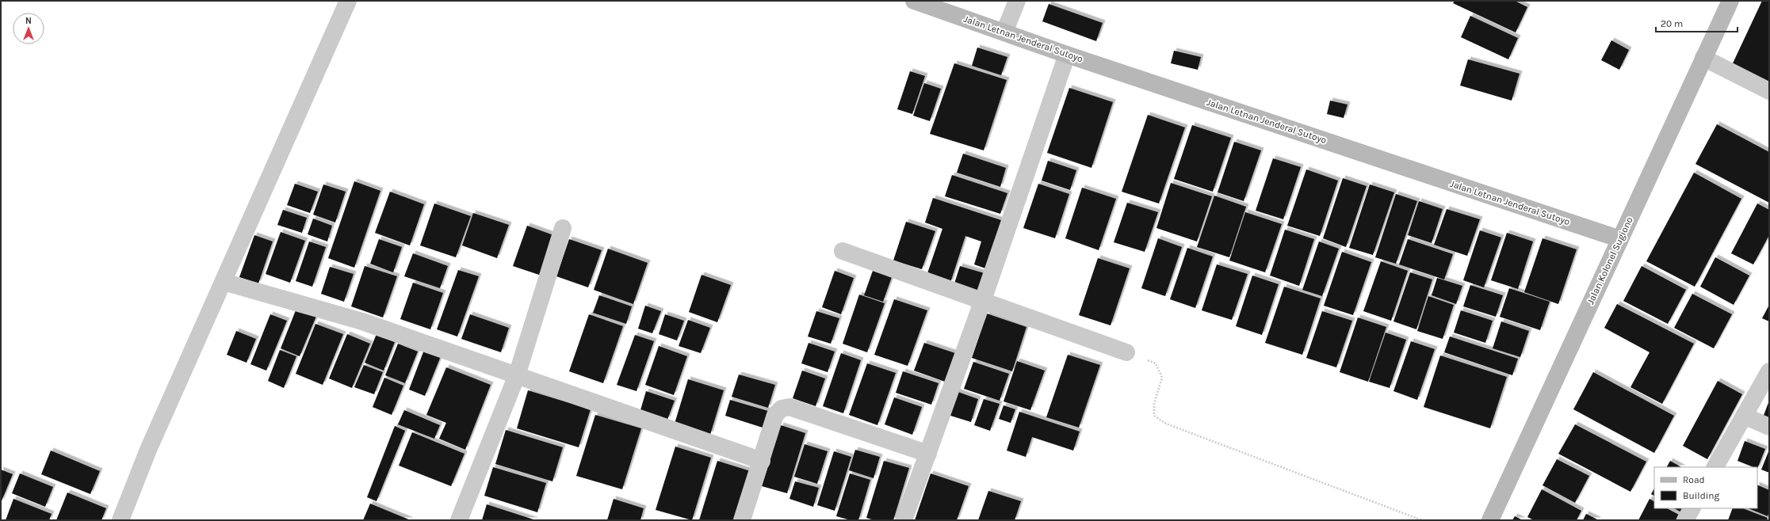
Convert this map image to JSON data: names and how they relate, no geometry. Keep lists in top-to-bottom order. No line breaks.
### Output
{"streets":{"main road":["Jalan Letnan Jenderal Sutoyo","Jalan Kolonel Sugiono"]},"crossings":[["Jalan Letnan Jenderal Sutoyo","Jalan Kolonel Sugiono"]],"legend":["Road","Building"],"scale_bar":"20 m","north":"top"}
